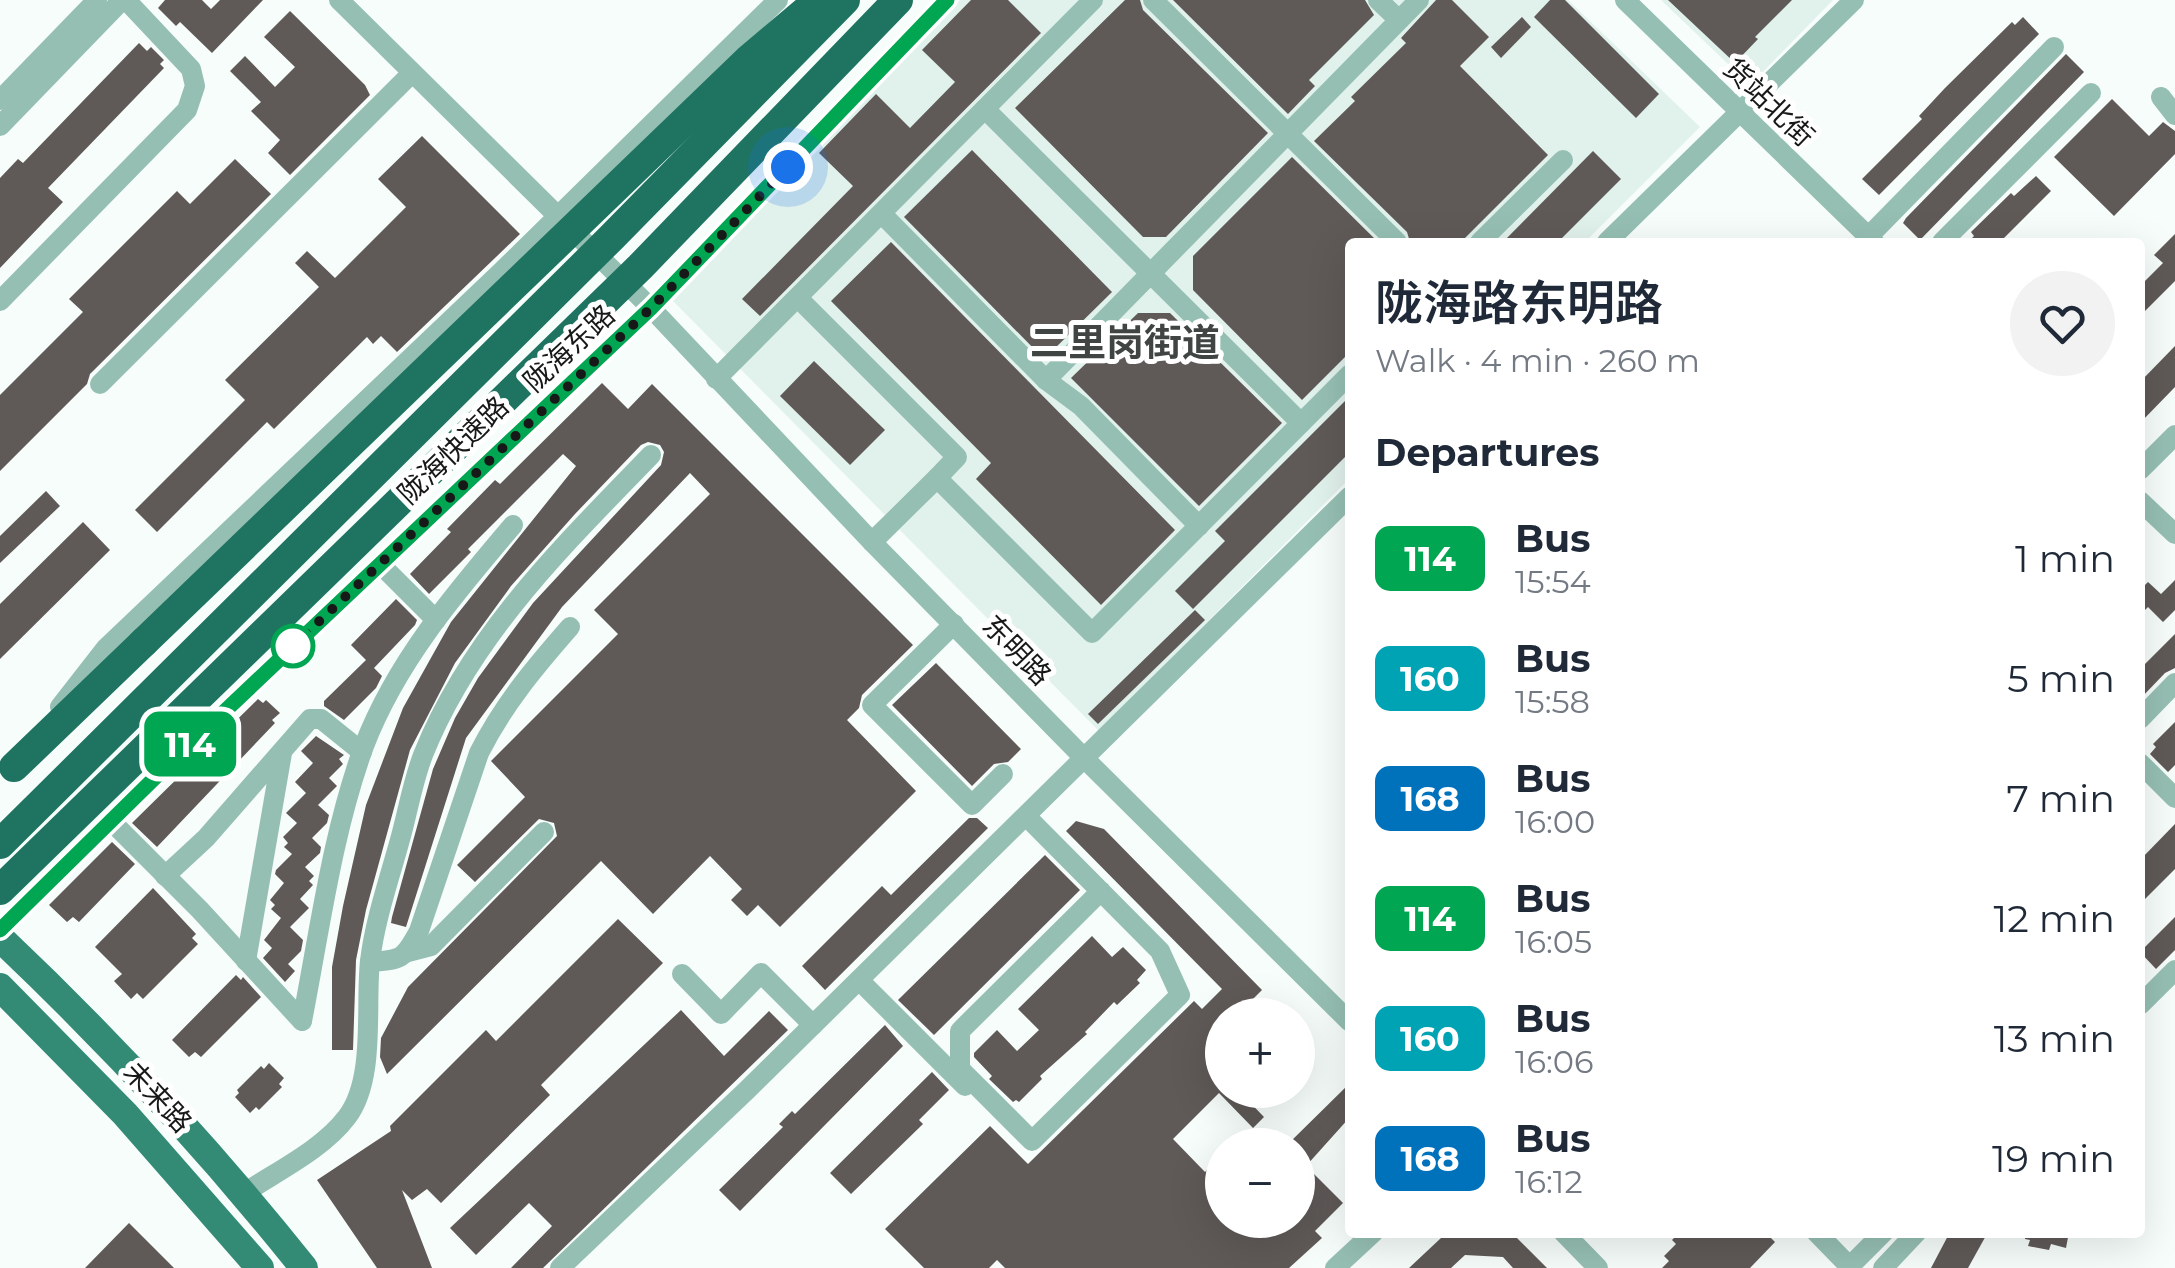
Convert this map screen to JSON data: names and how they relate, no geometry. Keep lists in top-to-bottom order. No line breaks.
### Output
{"streets":{"highway":["陇海快速路"],"main road":["未来路"],"street":["货站北街","陇海东路","东明路"]},"crossings":[["陇海东路","东明路"],["陇海东路","未来路"]],"districts":["二里岗街道"],"lines":["bus line 114"],"page":{"on_map":"114","heading":[["陇海路东明路","Walk · 4 min · 260 m"],"Departures"],"list":[{"mark":"114","name":"Bus","note":"15:54","value":"1 min"},{"mark":"160","name":"Bus","note":"15:58","value":"5 min"},{"mark":"168","name":"Bus","note":"16:00","value":"7 min"},{"mark":"114","name":"Bus","note":"16:05","value":"12 min"},{"mark":"160","name":"Bus","note":"16:06","value":"13 min"},{"mark":"168","name":"Bus","note":"16:12","value":"19 min"}],"map_buttons":["+","−"]}}
